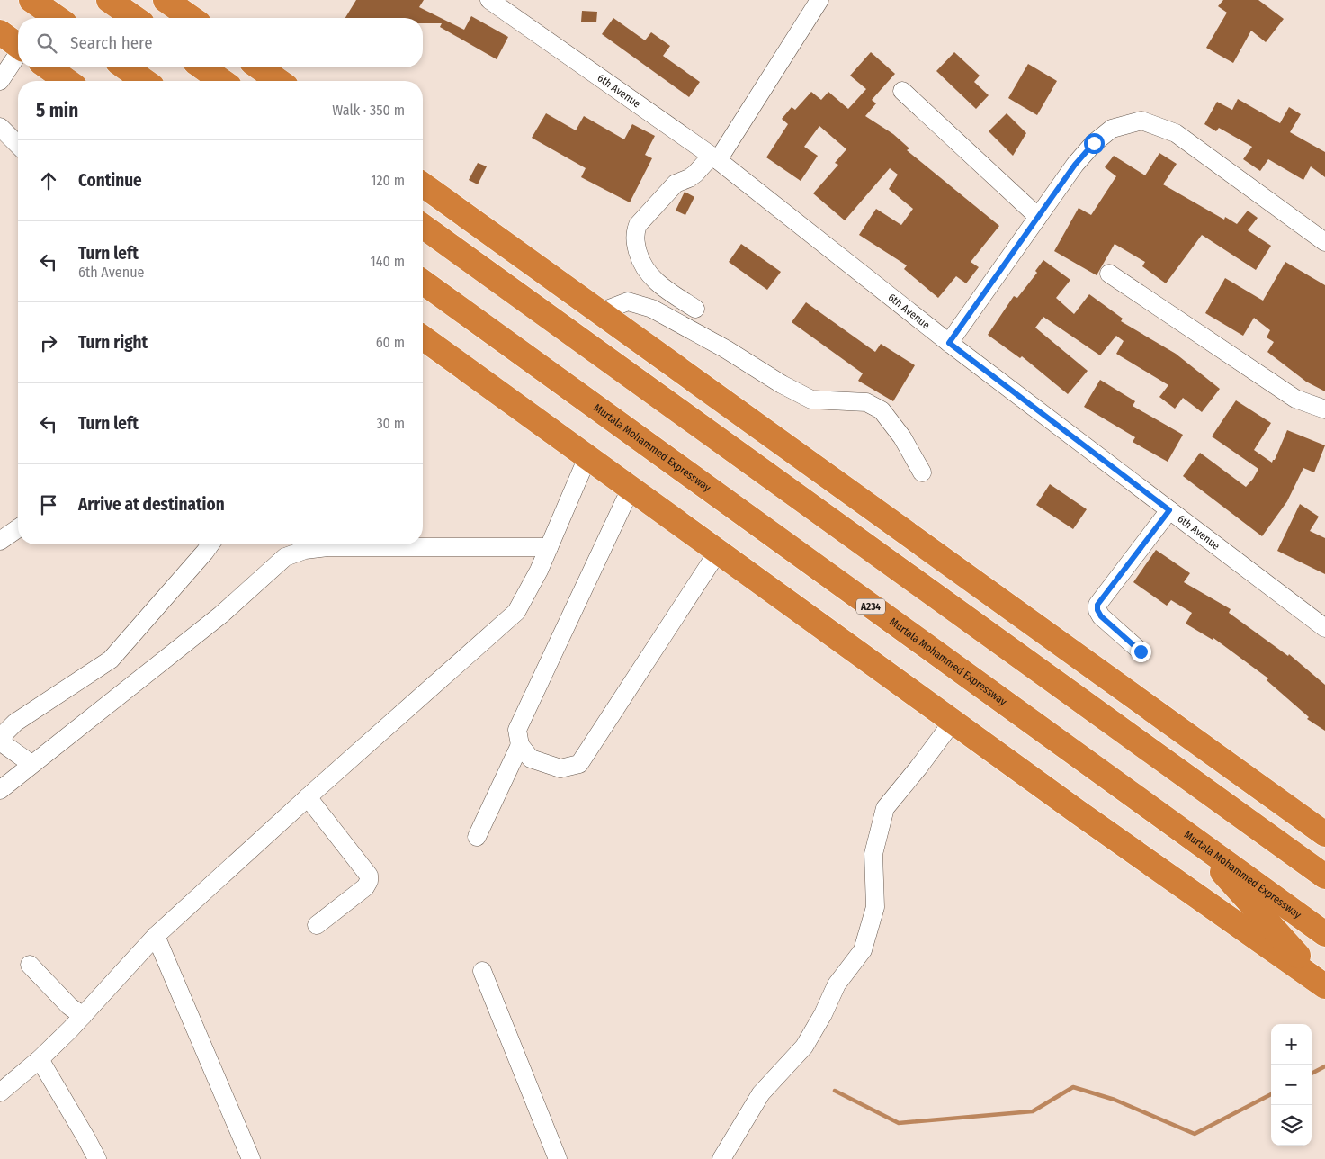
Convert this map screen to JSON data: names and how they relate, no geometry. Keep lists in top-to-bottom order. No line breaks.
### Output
{"streets":{"highway":["Murtala Mohammed Expressway","A234"],"street":["6th Avenue"]},"page":{"search":"Search here","heading":["5 min","Walk · 350 m"],"list":[["Continue","120 m"],["Turn left","6th Avenue","140 m"],["Turn right","60 m"],["Turn left","30 m"],"Arrive at destination"],"map_buttons":["+","−"]}}
